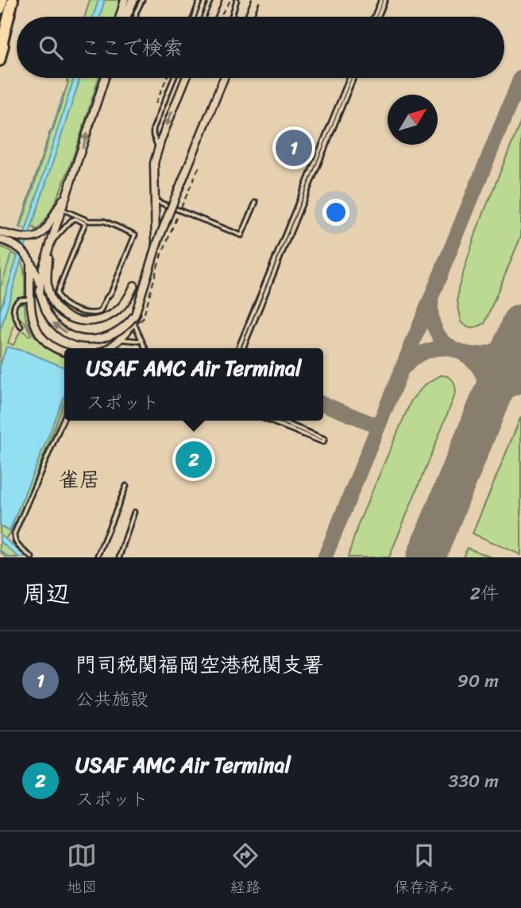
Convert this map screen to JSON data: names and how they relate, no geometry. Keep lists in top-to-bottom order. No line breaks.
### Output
{"districts":["雀居"],"north":"top right","page":{"search":"ここで検索","pins":["1","2"],"popup":["USAF AMC Air Terminal","スポット"],"heading":["周辺","2件"],"list":[{"mark":"1","name":"門司税関福岡空港税関支署","note":"公共施設","value":"90 m"},{"mark":"2","name":"USAF AMC Air Terminal","note":"スポット","value":"330 m"}],"nav":["地図","経路","保存済み"]}}
